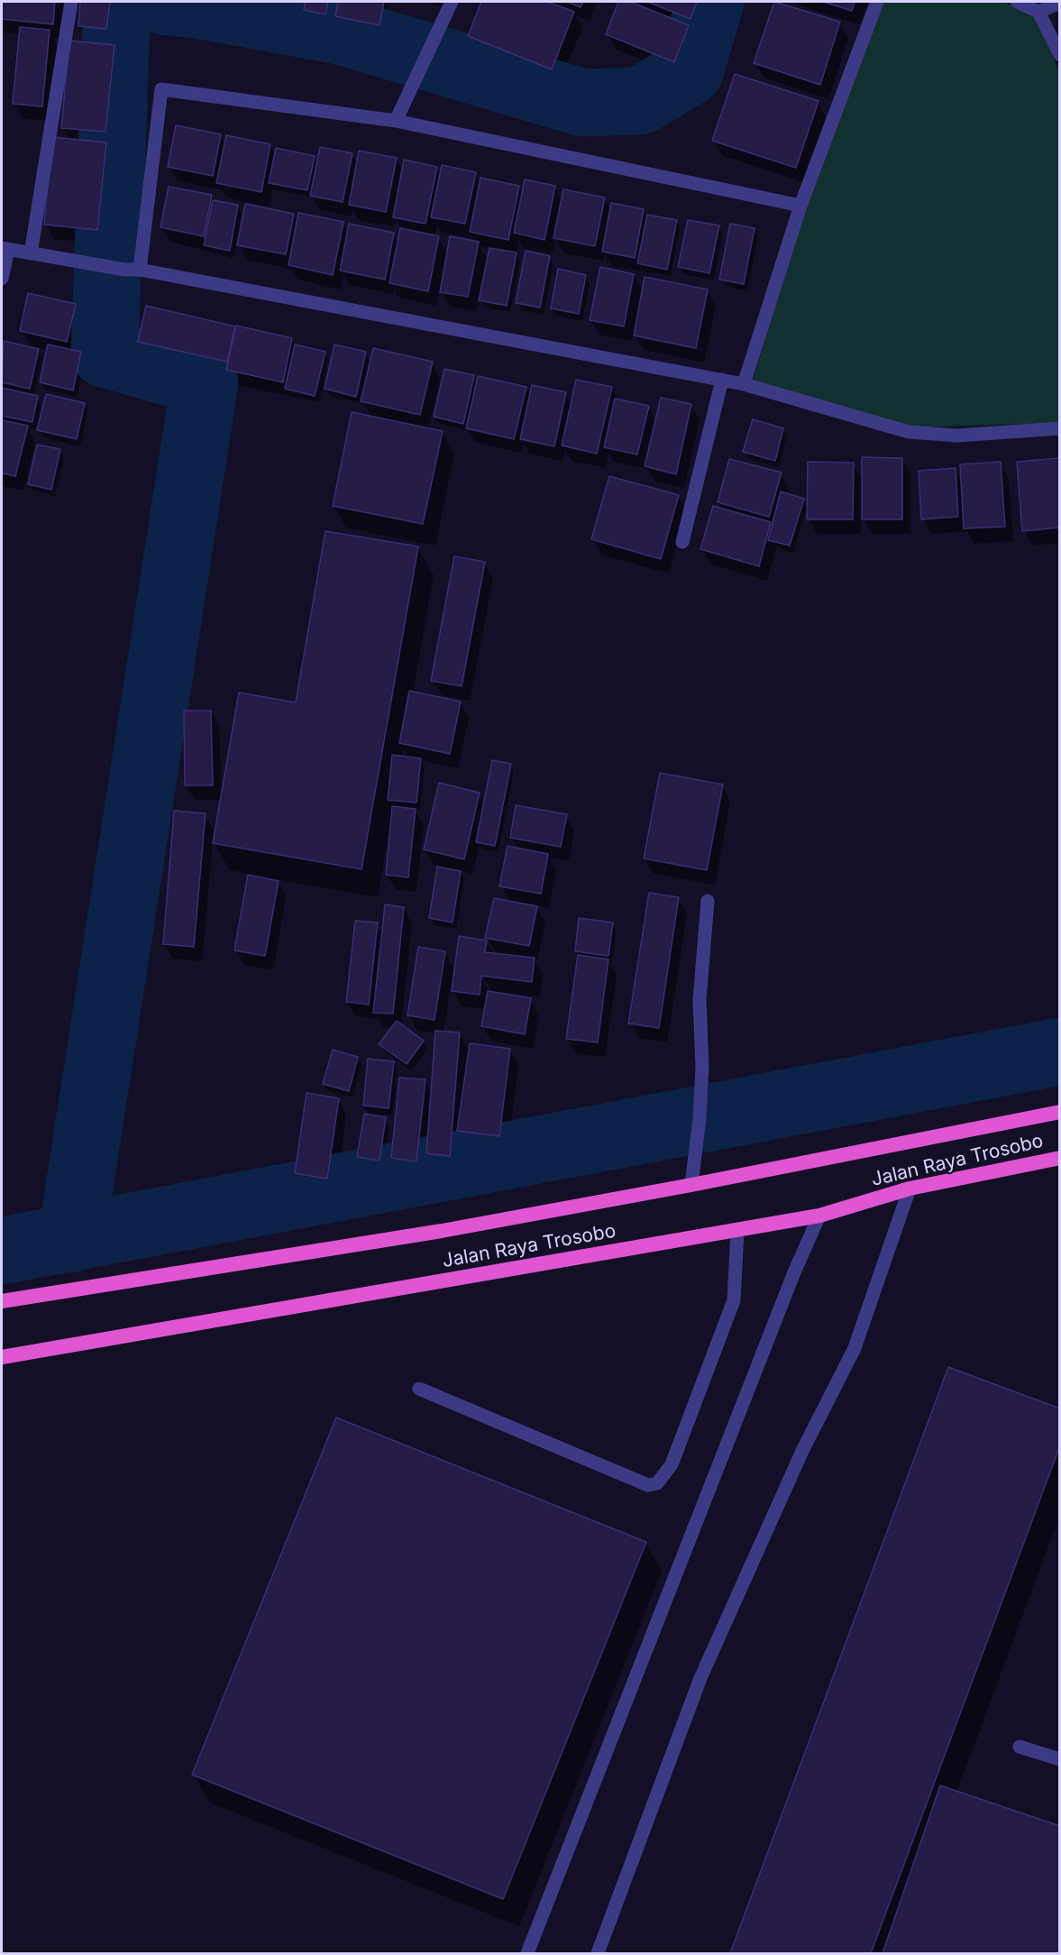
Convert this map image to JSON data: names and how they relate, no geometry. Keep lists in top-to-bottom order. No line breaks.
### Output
{"streets":{"highway":["Jalan Raya Trosobo"]}}
